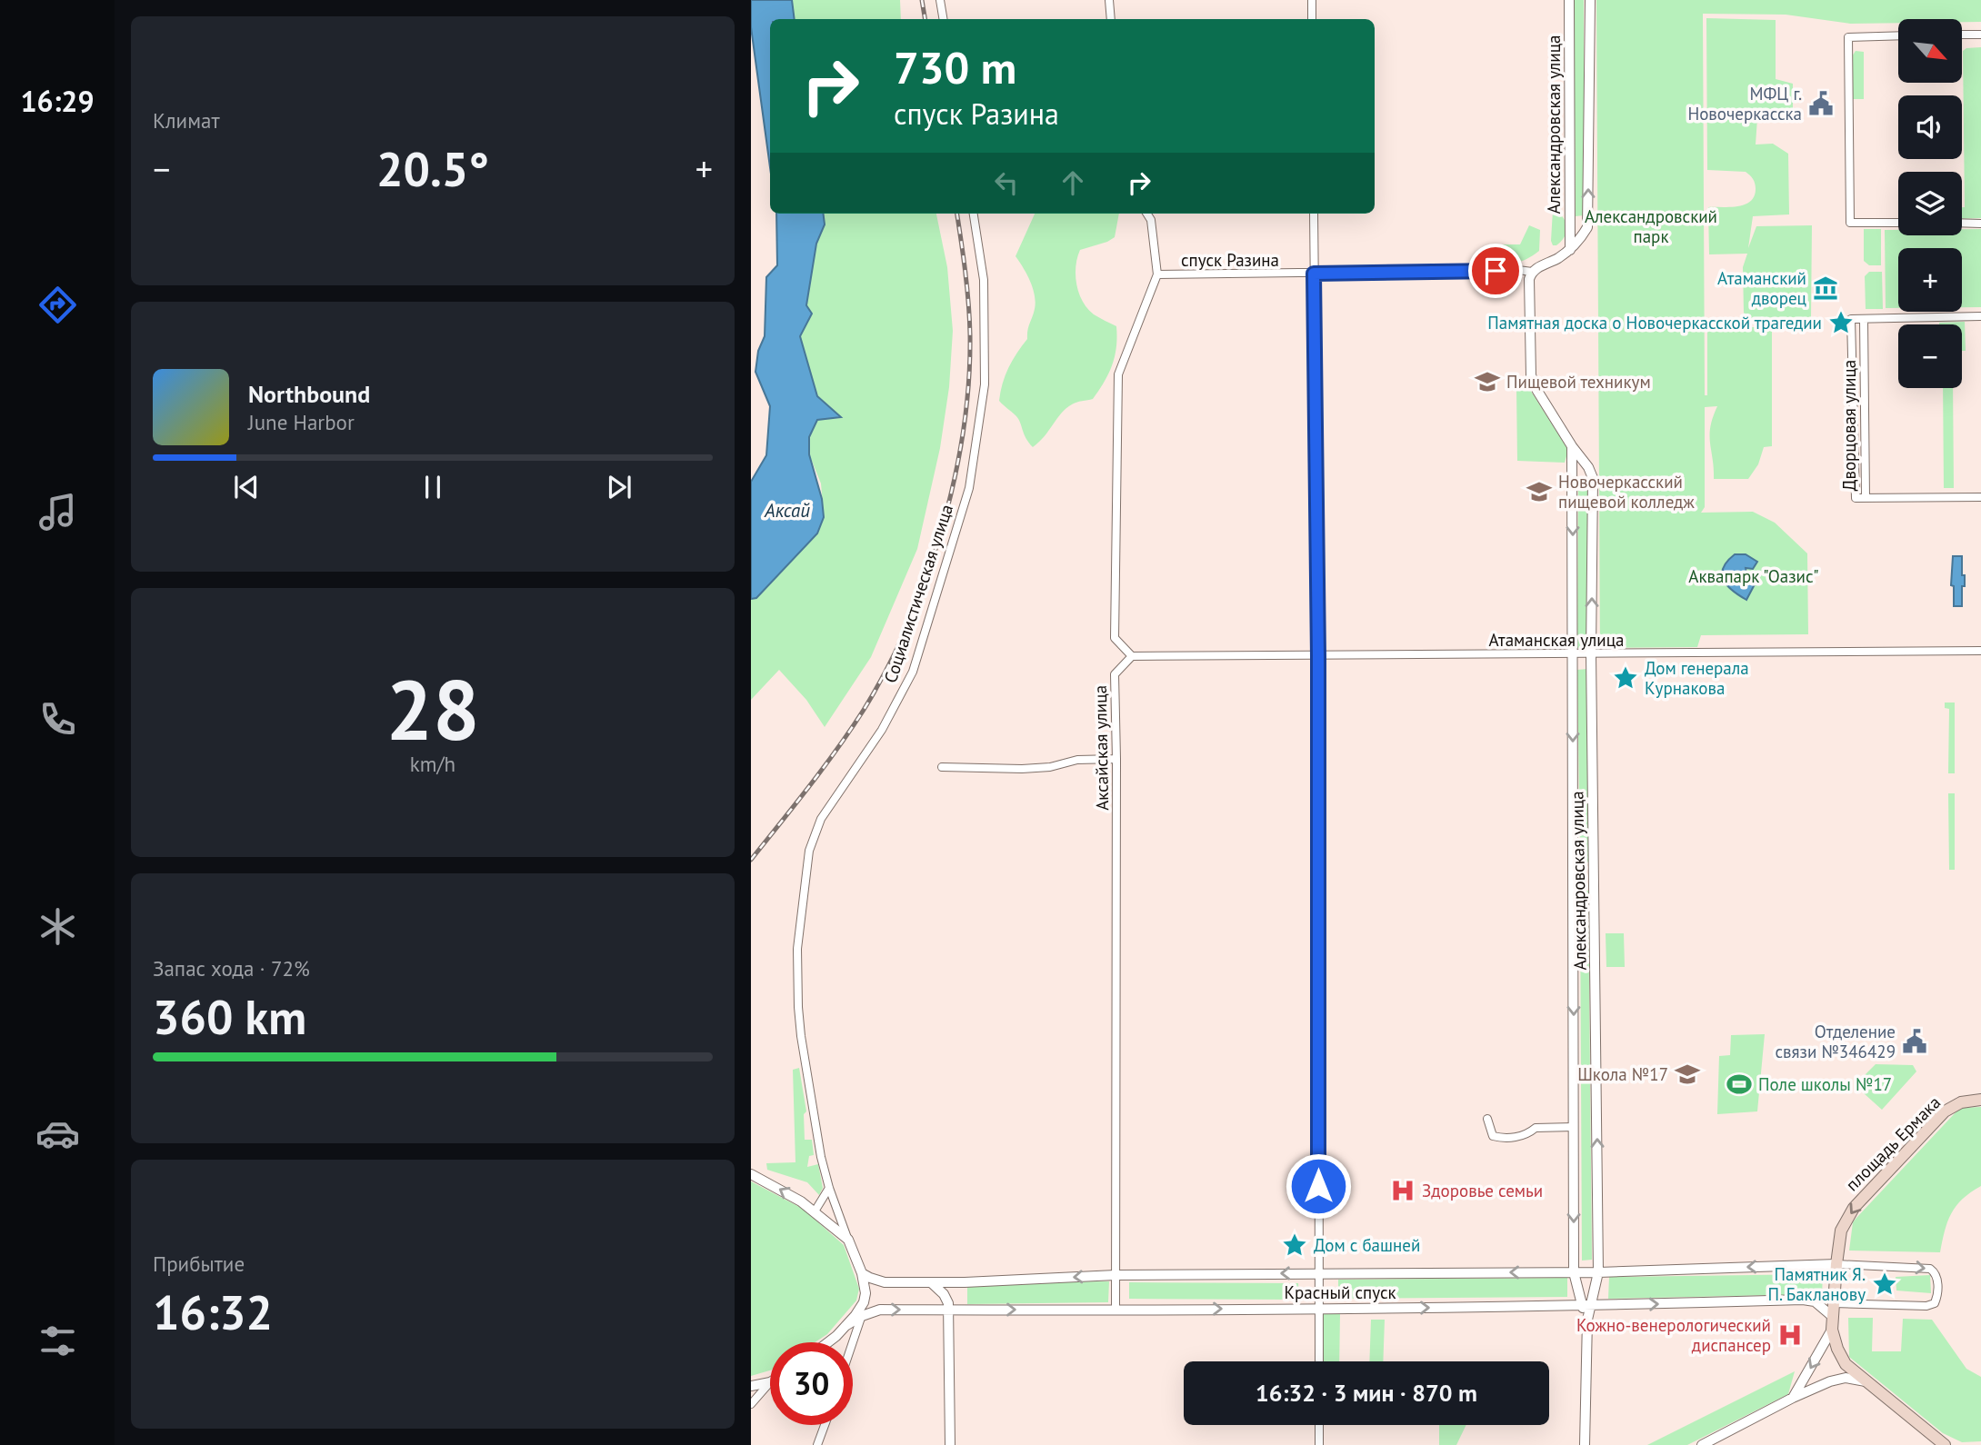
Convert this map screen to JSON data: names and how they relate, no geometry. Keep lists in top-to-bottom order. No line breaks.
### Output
{"streets":{"main road":["площадь Ермака"],"street":["Александровская улица","спуск Разина","Дворцовая улица","Социалистическая улица","Атаманская улица","Аксайская улица","Красный спуск"]},"crossings":[["Александровская улица","спуск Разина"],["Александровская улица","Атаманская улица"],["Александровская улица","Красный спуск"],["Социалистическая улица","Красный спуск"],["Атаманская улица","Аксайская улица"],["Аксайская улица","Красный спуск"],["площадь Ермака","Красный спуск"]],"one_way":["площадь Ермака"],"water":["Аксай"],"parks":["Александровский парк","Аквапарк \"Оазис\""],"places":{"public building":["МФЦ г. Новочеркасска","Отделение связи №346429"],"museum":["Атаманский дворец"],"place":["Памятная доска о Новочеркасской трагедии","Дом генерала Курнакова","Дом с башней","Памятник Я. П. Бакланову"],"school or university":["Пищевой техникум","Новочеркасский пищевой колледж","Школа №17"],"sports":["Поле школы №17"],"hospital":["Здоровье семьи","Кожно-венерологический диспансер"]},"north":"bottom right","page":{"tabs":"16:29","tile":["Климат",["28","km/h"],["Запас хода · 72%","360 km"],["Прибытие","16:32"]],"map_buttons":["+","−"],"turn":["730 m","спуск Разина"],"heat":["−","20.5°","+"],"song":["Northbound","June Harbor"],"limit":"30","trip":"16:32 · 3 мин · 870 m"}}
